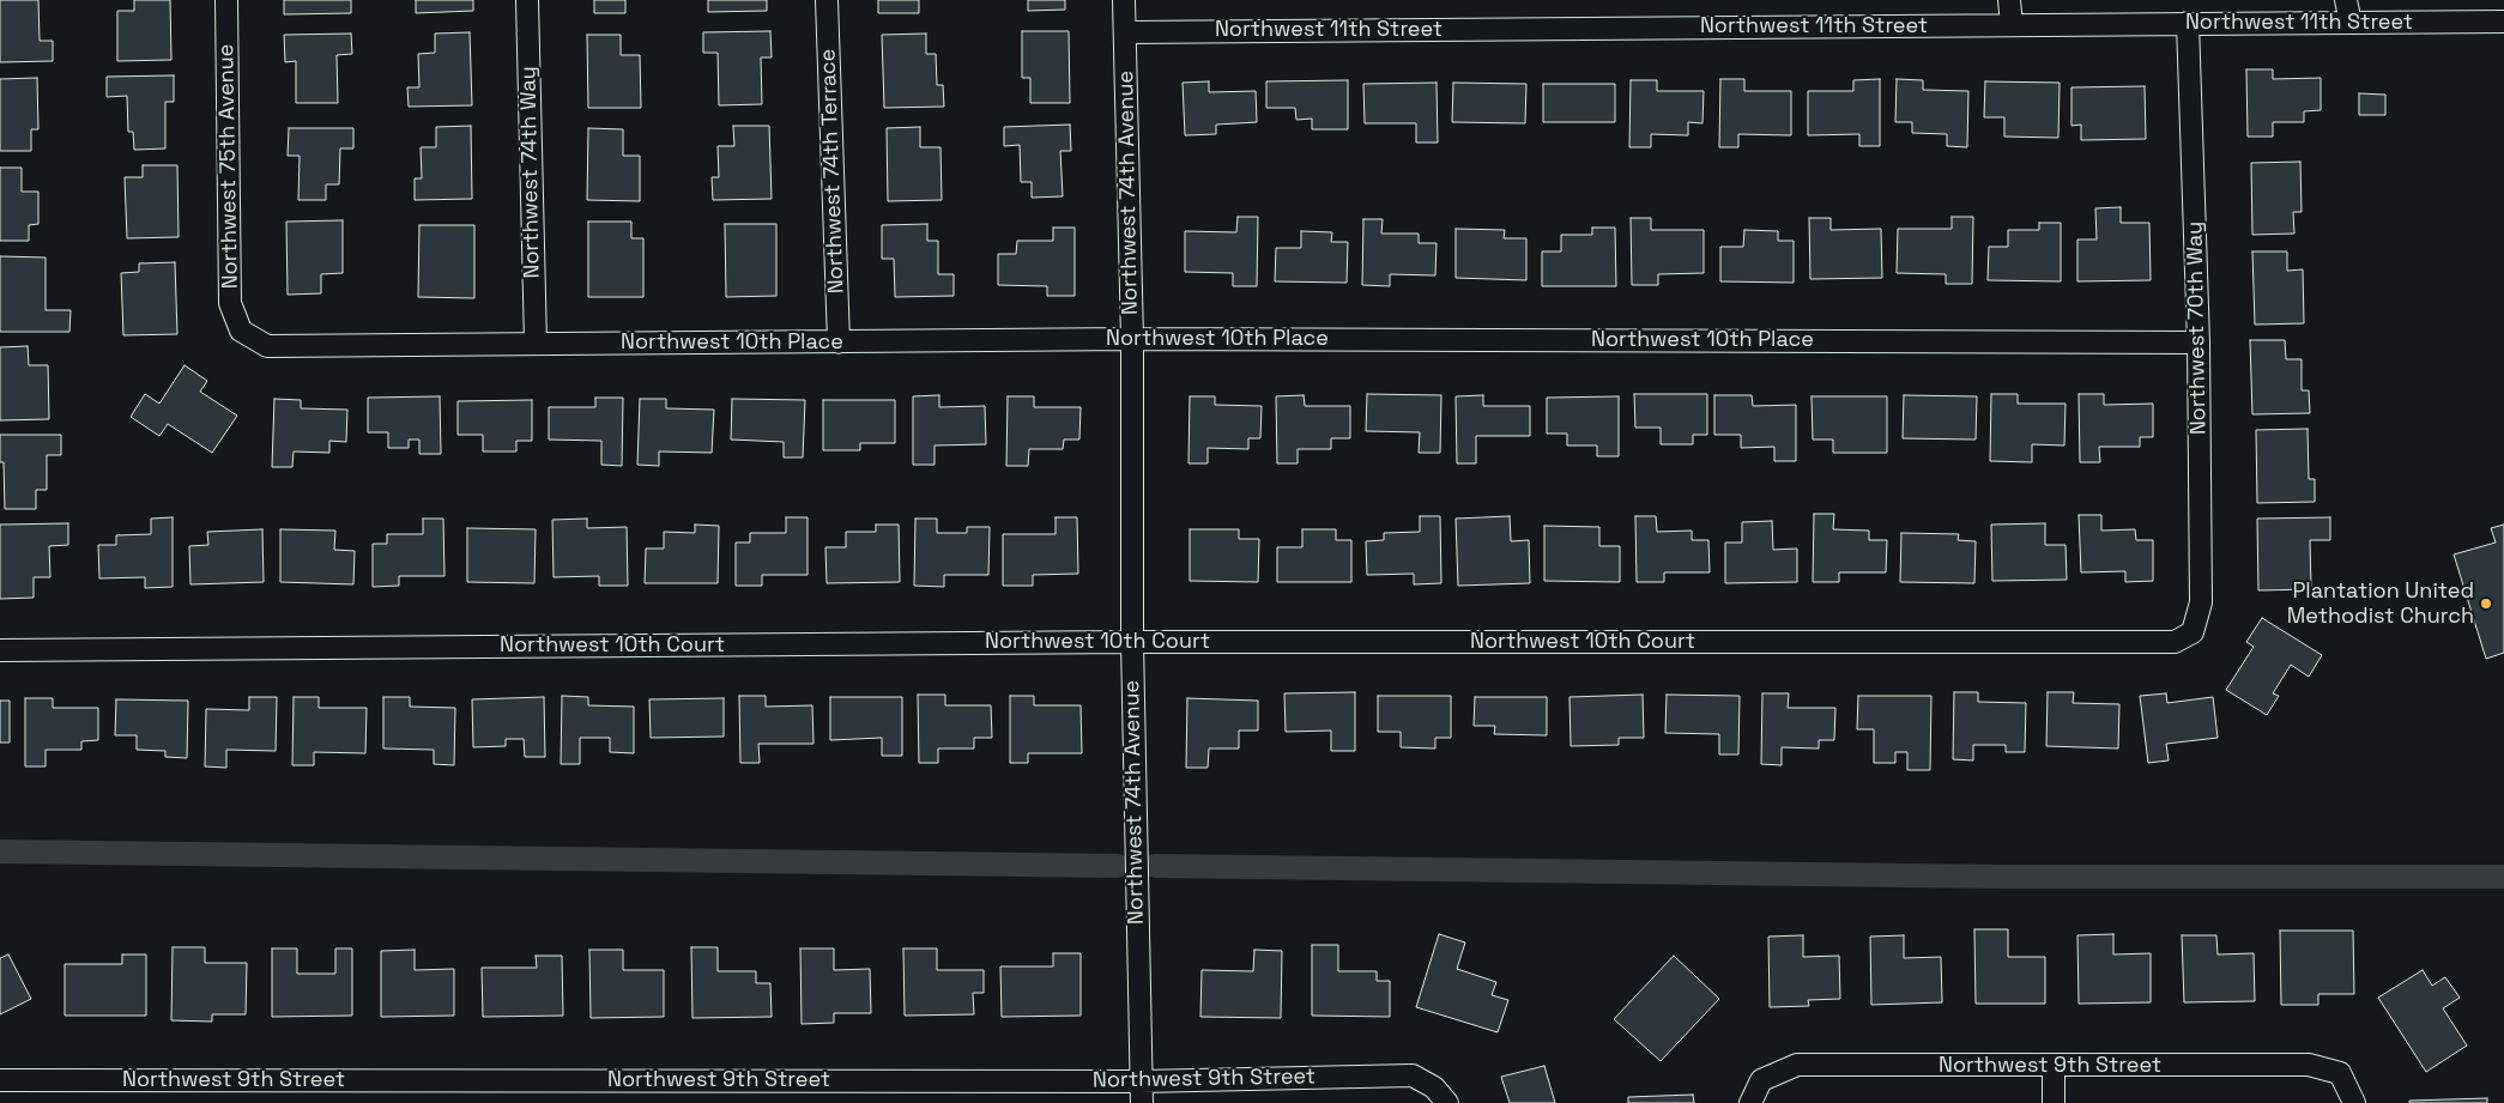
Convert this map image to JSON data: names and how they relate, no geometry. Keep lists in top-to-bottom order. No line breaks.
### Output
{"streets":{"street":["Northwest 11th Street","Northwest 75th Avenue","Northwest 74th Terrace","Northwest 74th Way","Northwest 74th Avenue","Northwest 70th Way","Northwest 10th Place","Northwest 10th Court","Northwest 9th Street"]},"crossings":[["Northwest 11th Street","Northwest 74th Avenue"],["Northwest 11th Street","Northwest 70th Way"],["Northwest 75th Avenue","Northwest 10th Place"],["Northwest 74th Terrace","Northwest 10th Place"],["Northwest 74th Way","Northwest 10th Place"],["Northwest 74th Avenue","Northwest 10th Place"],["Northwest 74th Avenue","Northwest 10th Court"],["Northwest 74th Avenue","Northwest 9th Street"],["Northwest 70th Way","Northwest 10th Place"],["Northwest 70th Way","Northwest 10th Court"]],"places":["Plantation United Methodist Church"]}
